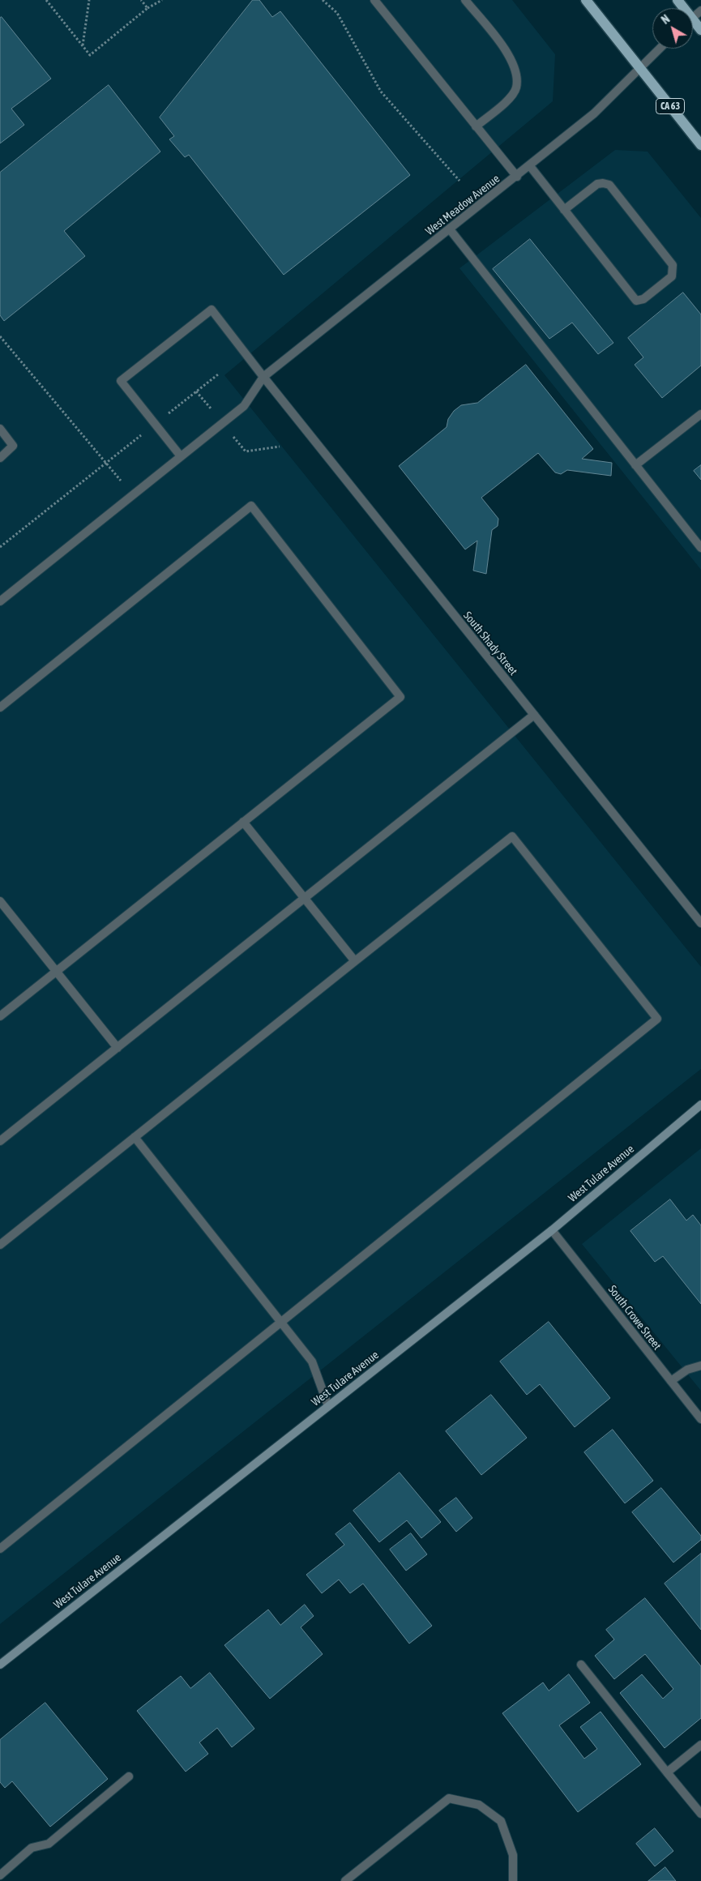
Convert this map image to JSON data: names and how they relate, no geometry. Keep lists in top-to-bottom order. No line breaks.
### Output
{"streets":{"main road":["CA 63"],"street":["West Meadow Avenue","South Shady Street","West Tulare Avenue","South Crowe Street"]},"crossings":[["CA 63","West Meadow Avenue"],["West Meadow Avenue","South Shady Street"],["West Tulare Avenue","South Crowe Street"]],"north":"top left"}
